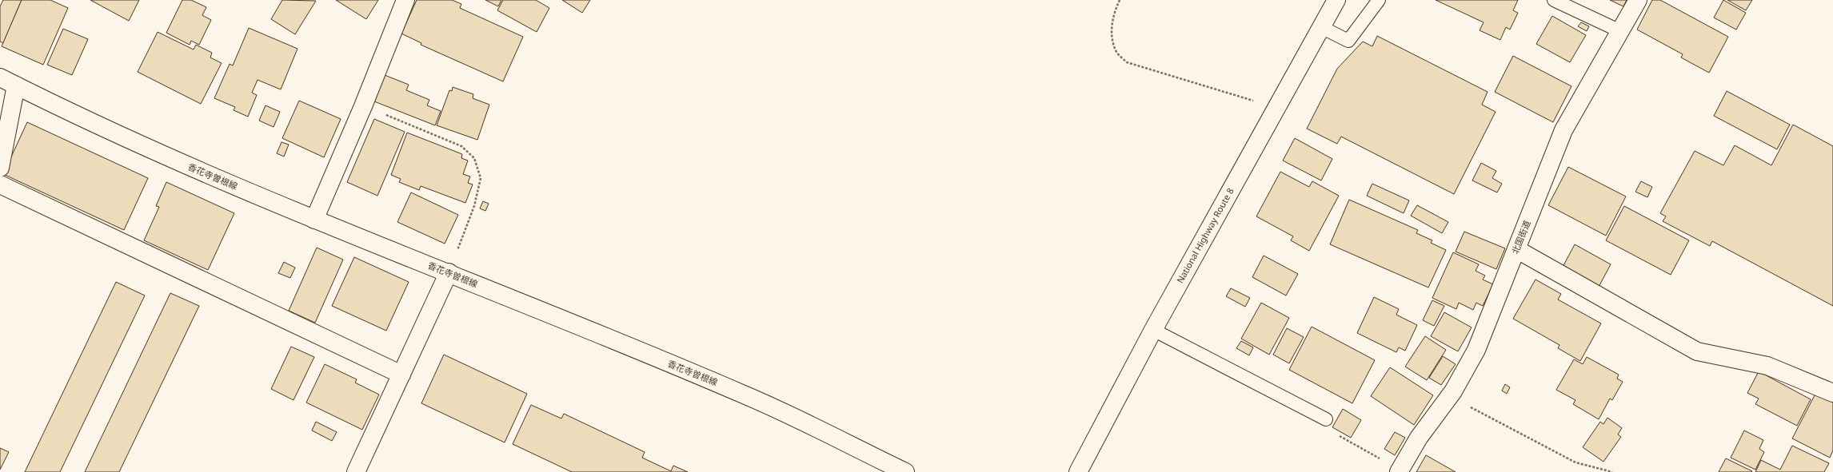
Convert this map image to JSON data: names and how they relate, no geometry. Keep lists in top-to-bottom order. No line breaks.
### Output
{"streets":{"main road":["香花寺曽根線","National Highway Route 8","北国街道"]}}
